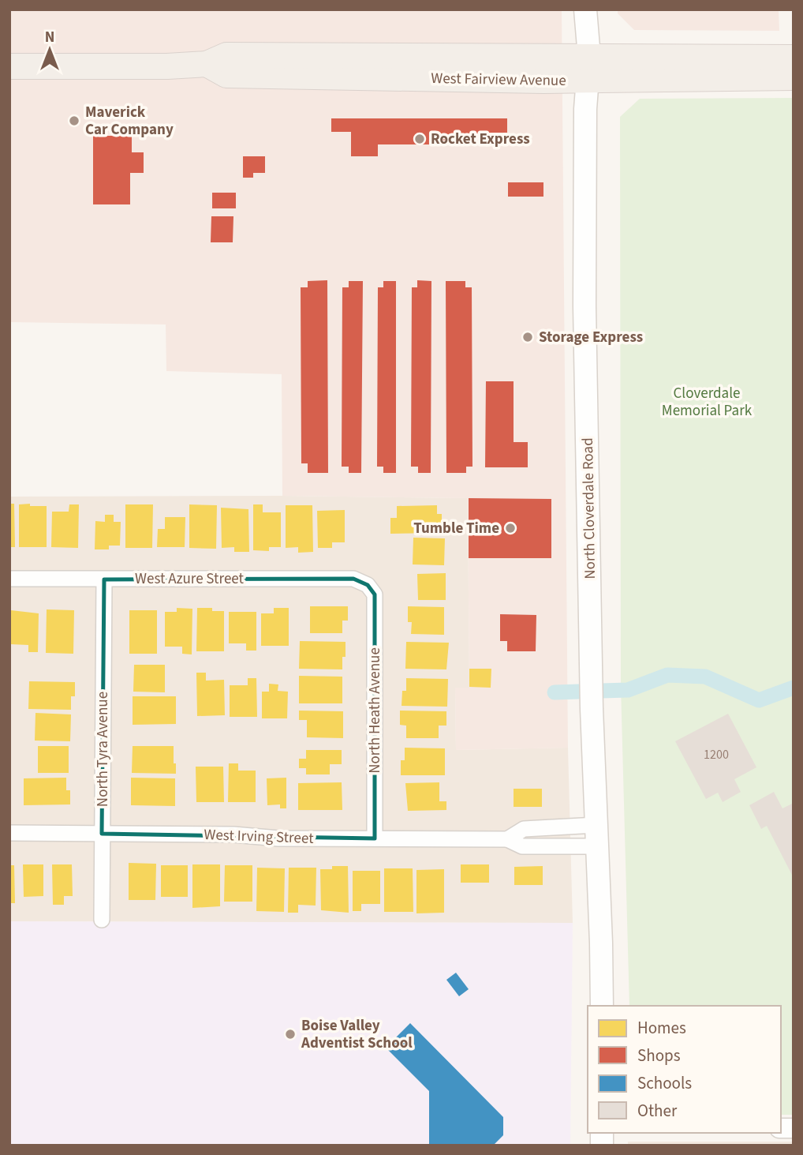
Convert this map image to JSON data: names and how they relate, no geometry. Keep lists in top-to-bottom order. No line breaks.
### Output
{"streets":{"main road":["West Fairview Avenue","North Cloverdale Road"],"street":["West Azure Street","North Heath Avenue","North Tyra Avenue","West Irving Street"]},"crossings":[["West Fairview Avenue","North Cloverdale Road"],["North Cloverdale Road","West Irving Street"],["West Azure Street","North Heath Avenue"],["West Azure Street","North Tyra Avenue"],["North Heath Avenue","West Irving Street"],["North Tyra Avenue","West Irving Street"]],"parks":["Cloverdale Memorial Park"],"places":["Maverick Car Company","Rocket Express","Storage Express","Tumble Time","Boise Valley Adventist School"],"house_numbers":["1200"],"legend":["Homes","Shops","Schools","Other"],"north":"top"}
